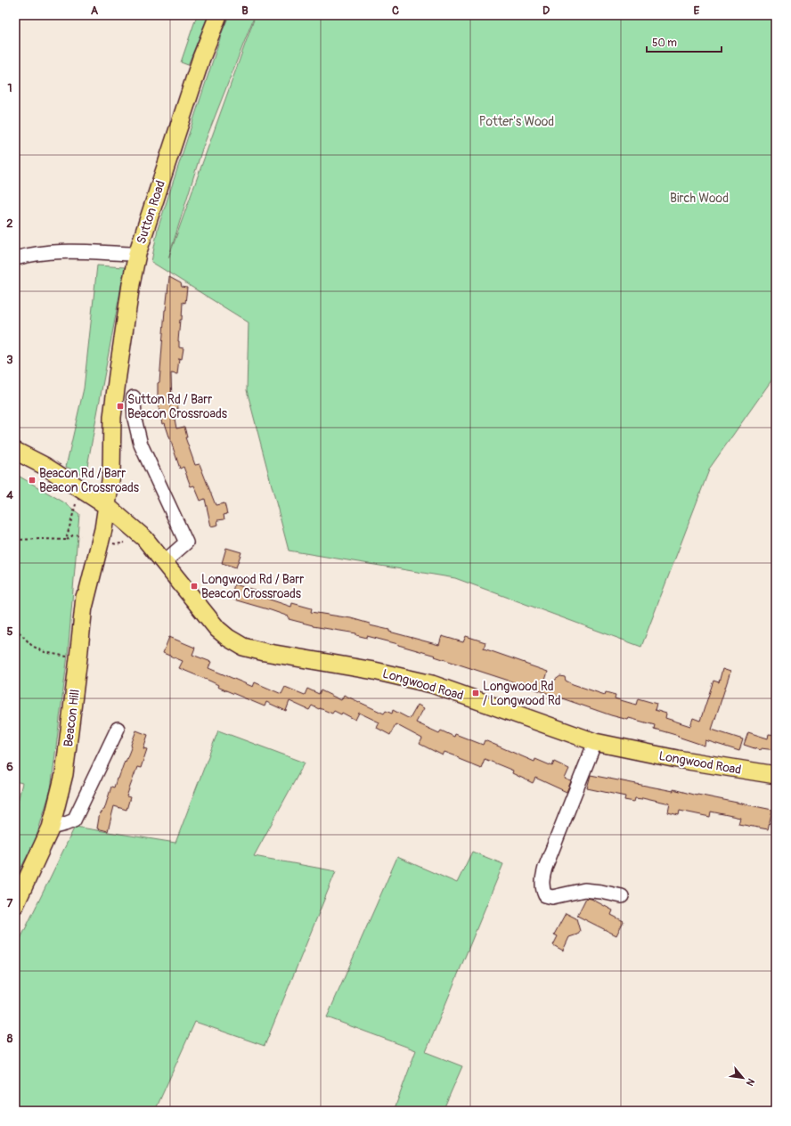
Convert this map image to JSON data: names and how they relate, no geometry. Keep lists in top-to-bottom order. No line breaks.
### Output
{"streets":{"main road":["Sutton Road","Longwood Road","Beacon Hill"]},"crossings":[["Sutton Road","Longwood Road"],["Sutton Road","Beacon Hill"],["Longwood Road","Beacon Hill"]],"parks":["Potter's Wood","Birch Wood"],"places":{"transit":["Sutton Rd / Barr Beacon Crossroads","Beacon Rd / Barr Beacon Crossroads","Longwood Rd / Barr Beacon Crossroads","Longwood Rd / Longwood Rd"]},"scale_bar":"50 m","north":"bottom right","grid":{"columns":["A","B","C","D","E"],"rows":["1","2","3","4","5","6","7","8"]}}
